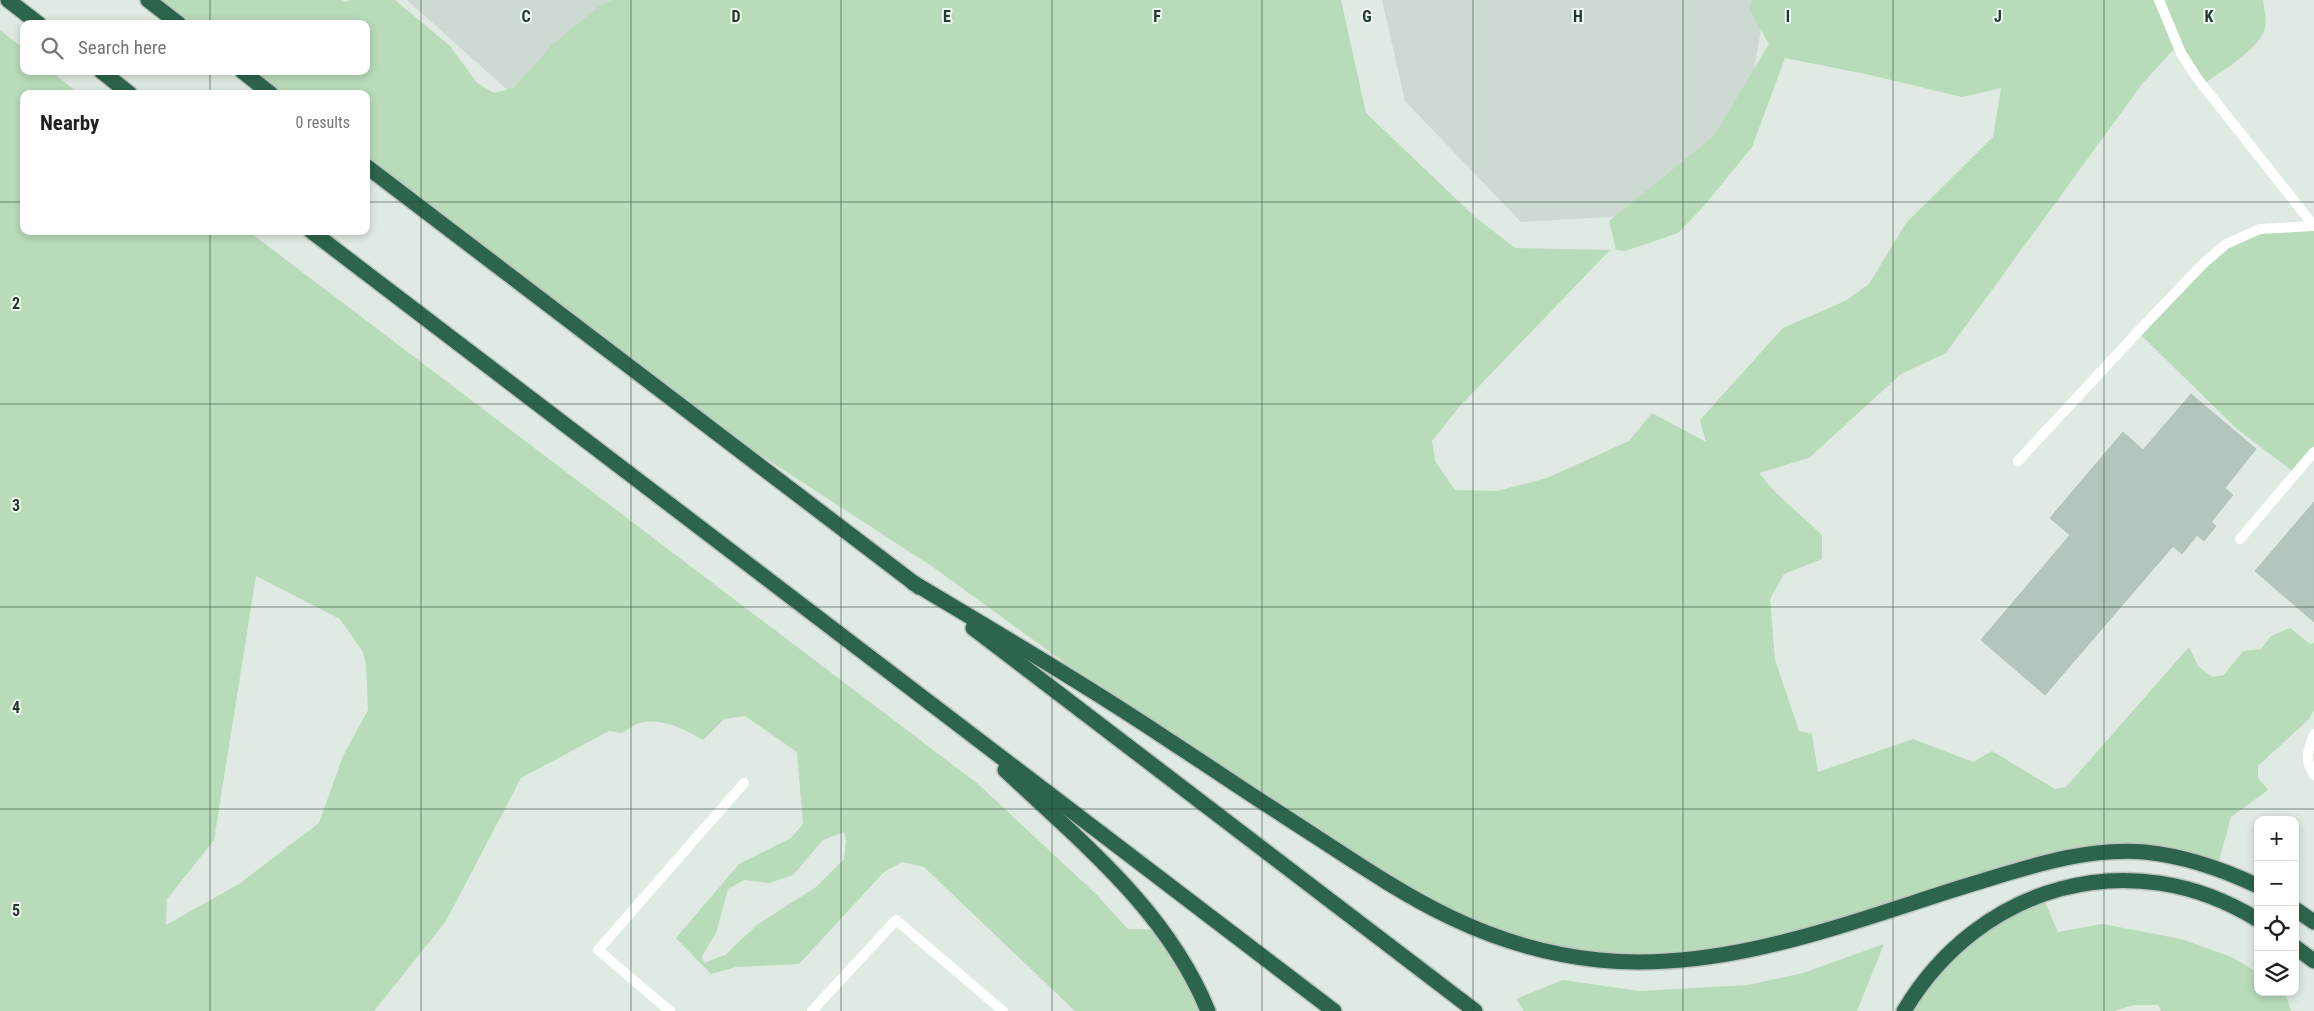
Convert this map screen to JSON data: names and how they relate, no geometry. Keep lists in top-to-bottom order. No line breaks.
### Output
{"page":{"search":"Search here","heading":["Nearby","0 results"],"map_buttons":["+","−"]},"grid":{"columns":["C","D","E","F","G","H","I","J","K"],"rows":["2","3","4","5"]}}
